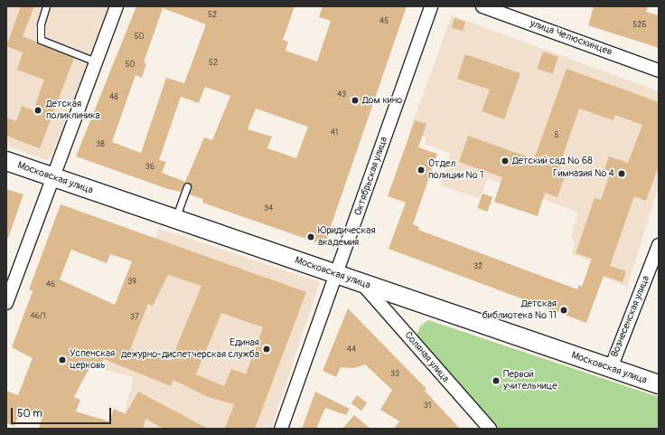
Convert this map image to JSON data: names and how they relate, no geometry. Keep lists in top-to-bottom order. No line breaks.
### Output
{"streets":{"main road":["Московская улица"],"street":["улица Челюскинцев","Октябрьская улица","Вознесенская улица","Соляная улица"]},"crossings":[["Октябрьская улица","Московская улица"],["Московская улица","Вознесенская улица"],["Московская улица","Соляная улица"]],"places":["Дом кино","Детская поликлиника","Детский сад № 68","Отдел полиции № 1","Гимназия № 4","Юридическая академия","Детская библиотека № 11","Единая дежурно-диспетчерская служба","Успенская церковь","Первой учительнице"],"house_numbers":["52","45","52Б","50","52","50","43","48","41","5","38","36","34","32","39","46","46/1","37","44","33","31"],"scale_bar":"50 m"}
